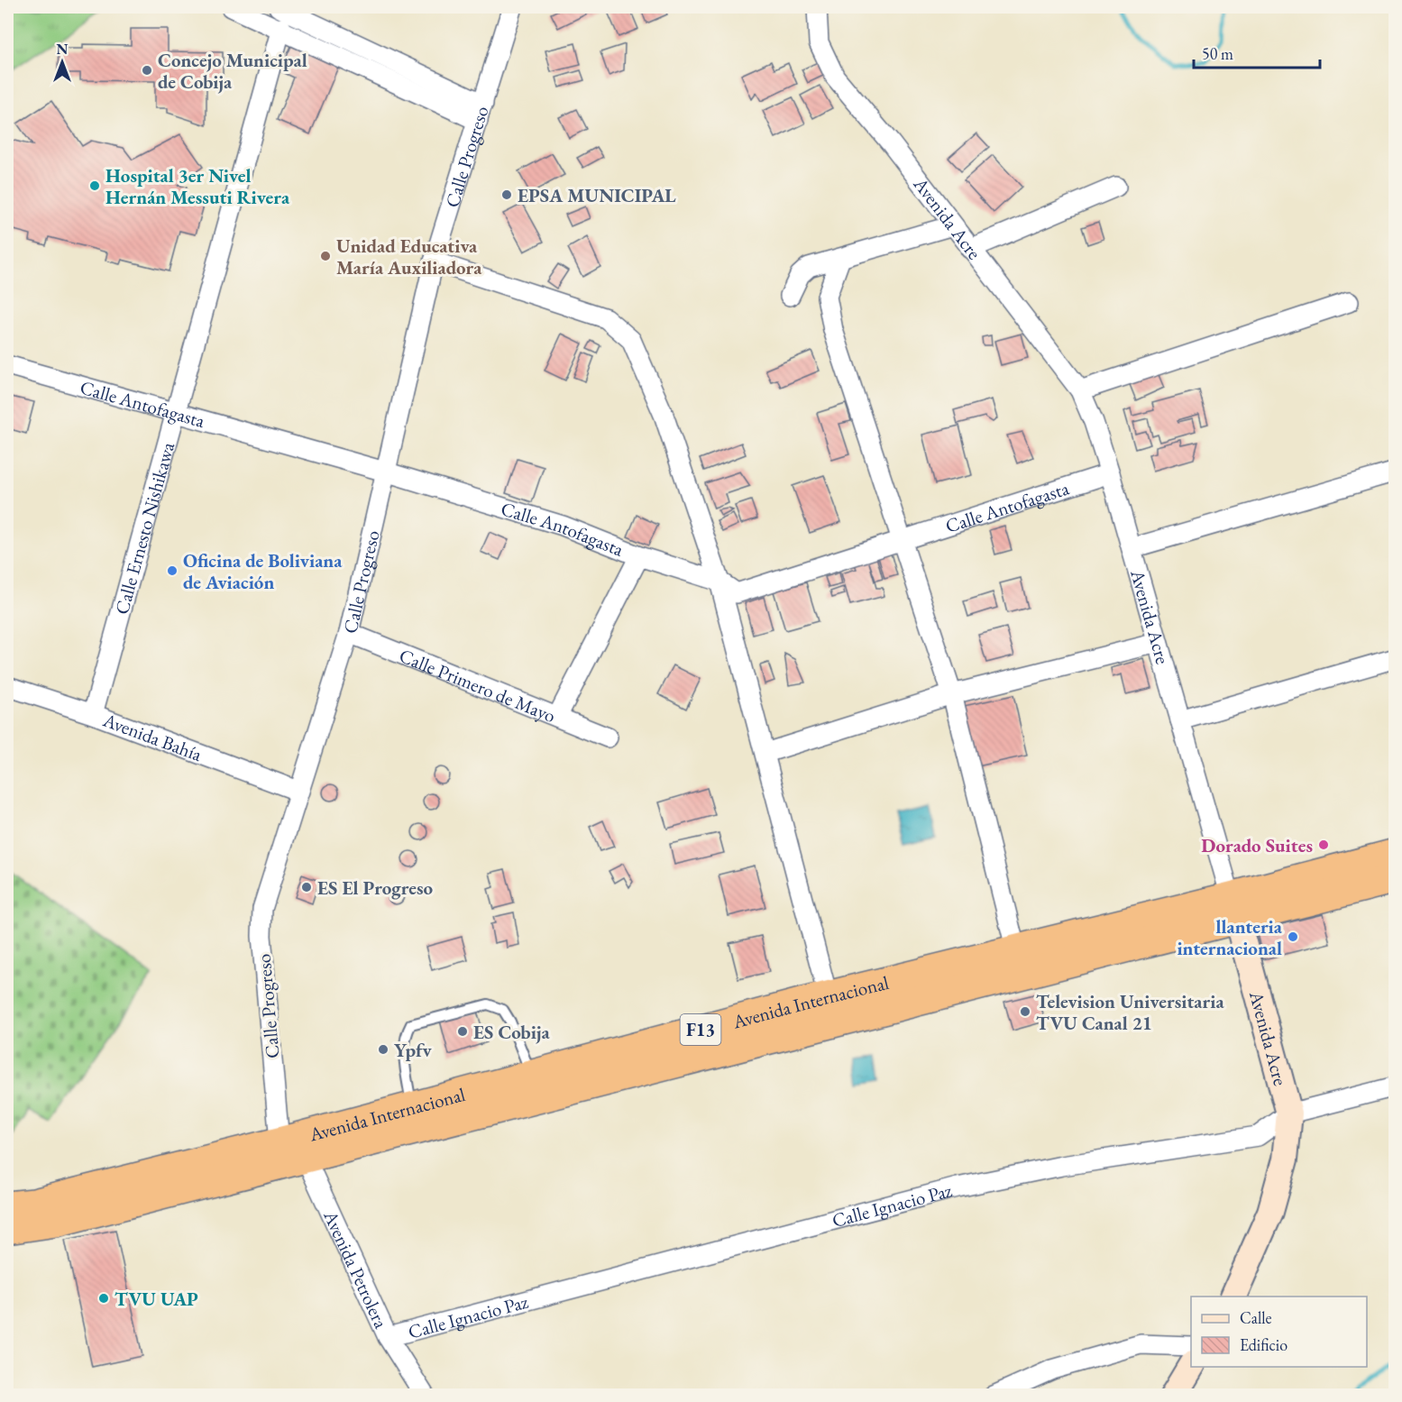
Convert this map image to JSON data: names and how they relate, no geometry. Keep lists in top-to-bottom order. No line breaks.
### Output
{"streets":{"highway":["Avenida Internacional","F13"],"main road":["Avenida Acre"],"street":["Calle Progreso","Calle Antofagasta","Calle Ernesto Nishikawa","Calle Primero de Mayo","Avenida Bahía","Calle Ignacio Paz","Avenida Petrolera"]},"crossings":[["Calle Progreso","Calle Antofagasta"],["Calle Progreso","Calle Primero de Mayo"],["Calle Progreso","Avenida Bahía"],["Calle Progreso","Avenida Internacional"],["Calle Progreso","Avenida Petrolera"],["Avenida Acre","Calle Antofagasta"],["Avenida Acre","Avenida Internacional"],["Avenida Acre","Calle Ignacio Paz"],["Calle Antofagasta","Calle Ernesto Nishikawa"],["Calle Ernesto Nishikawa","Avenida Bahía"],["Avenida Internacional","Avenida Petrolera"],["Calle Ignacio Paz","Avenida Petrolera"]],"places":["Concejo Municipal de Cobija","Hospital 3er Nivel Hernán Messuti Rivera","EPSA MUNICIPAL","Unidad Educativa María Auxiliadora","Oficina de Boliviana de Aviación","Dorado Suites","ES El Progreso","llanteria internacional","Television Universitaria TVU Canal 21","ES Cobija","Ypfv","TVU UAP"],"legend":["Calle","Edificio"],"scale_bar":"50 m","north":"top"}
